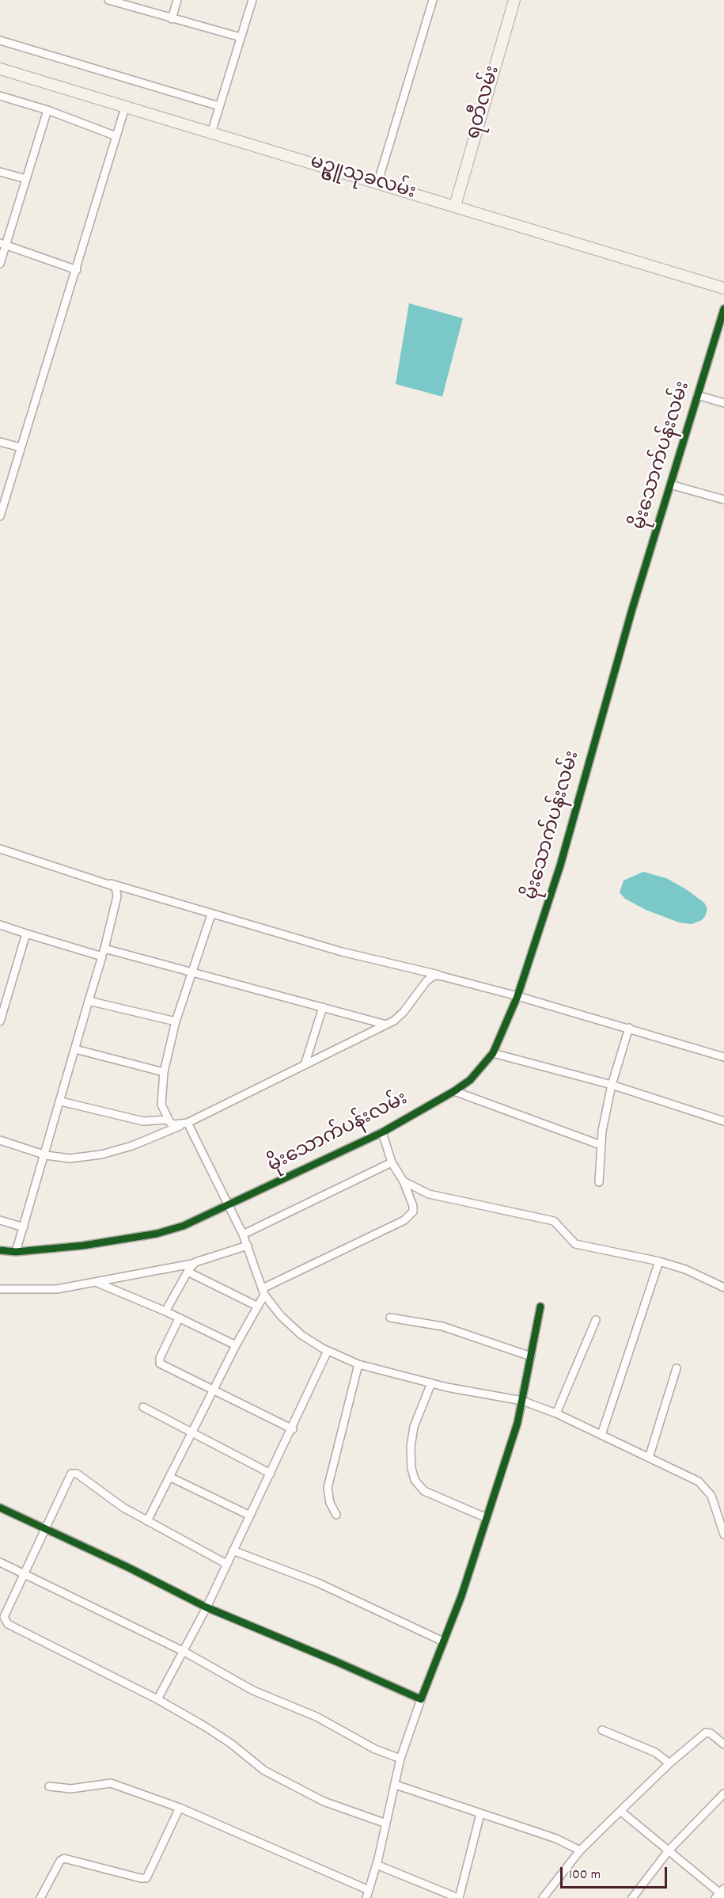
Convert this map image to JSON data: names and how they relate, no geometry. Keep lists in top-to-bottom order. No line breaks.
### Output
{"streets":{"street":["ရတီလမ်း","မဥ္ဇူသုခလမ်း","မိုးသောက်ပန်းလမ်း"]},"crossings":[["ရတီလမ်း","မဥ္ဇူသုခလမ်း"]],"scale_bar":"100 m"}
